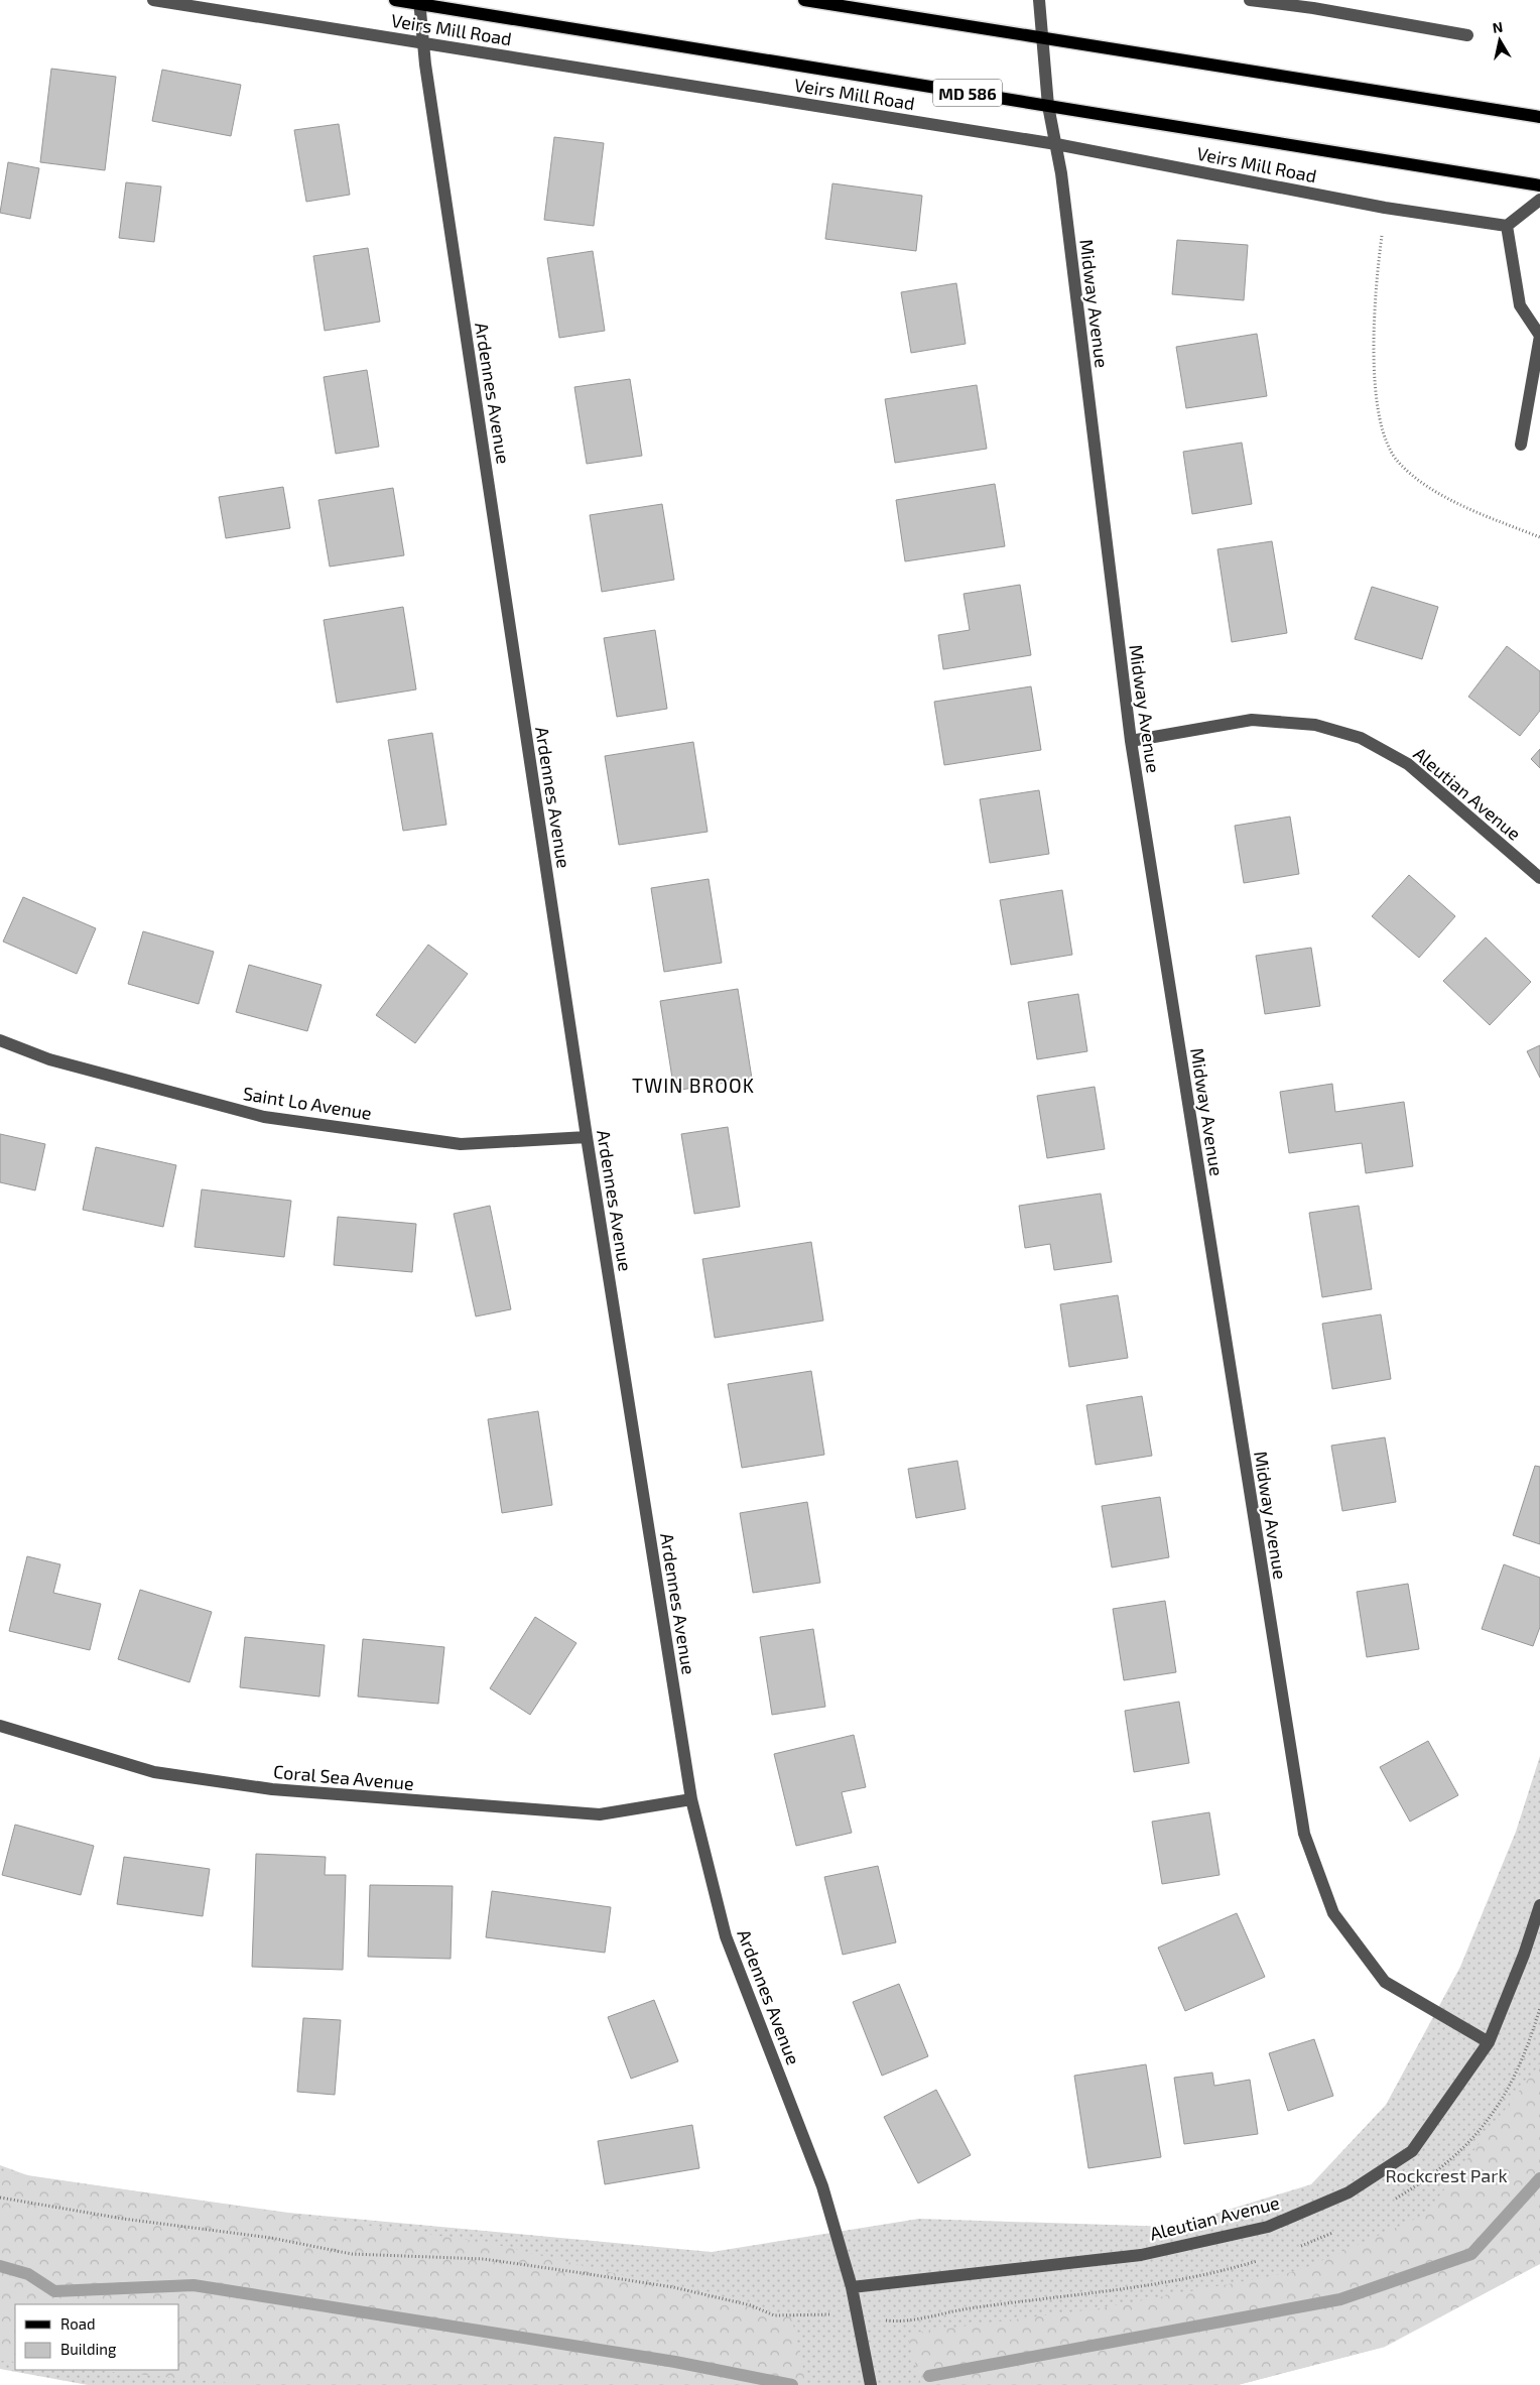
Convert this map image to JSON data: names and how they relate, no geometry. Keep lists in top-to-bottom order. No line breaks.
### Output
{"streets":{"main road":["Veirs Mill Road","MD 586"],"street":["Midway Avenue","Ardennes Avenue","Aleutian Avenue","Saint Lo Avenue","Coral Sea Avenue"]},"crossings":[["Veirs Mill Road","Midway Avenue"],["Veirs Mill Road","Ardennes Avenue"],["Midway Avenue","Aleutian Avenue"],["Ardennes Avenue","Aleutian Avenue"],["Ardennes Avenue","Saint Lo Avenue"],["Ardennes Avenue","Coral Sea Avenue"]],"districts":["TWIN BROOK"],"parks":["Rockcrest Park"],"legend":["Road","Building"],"north":"top"}
